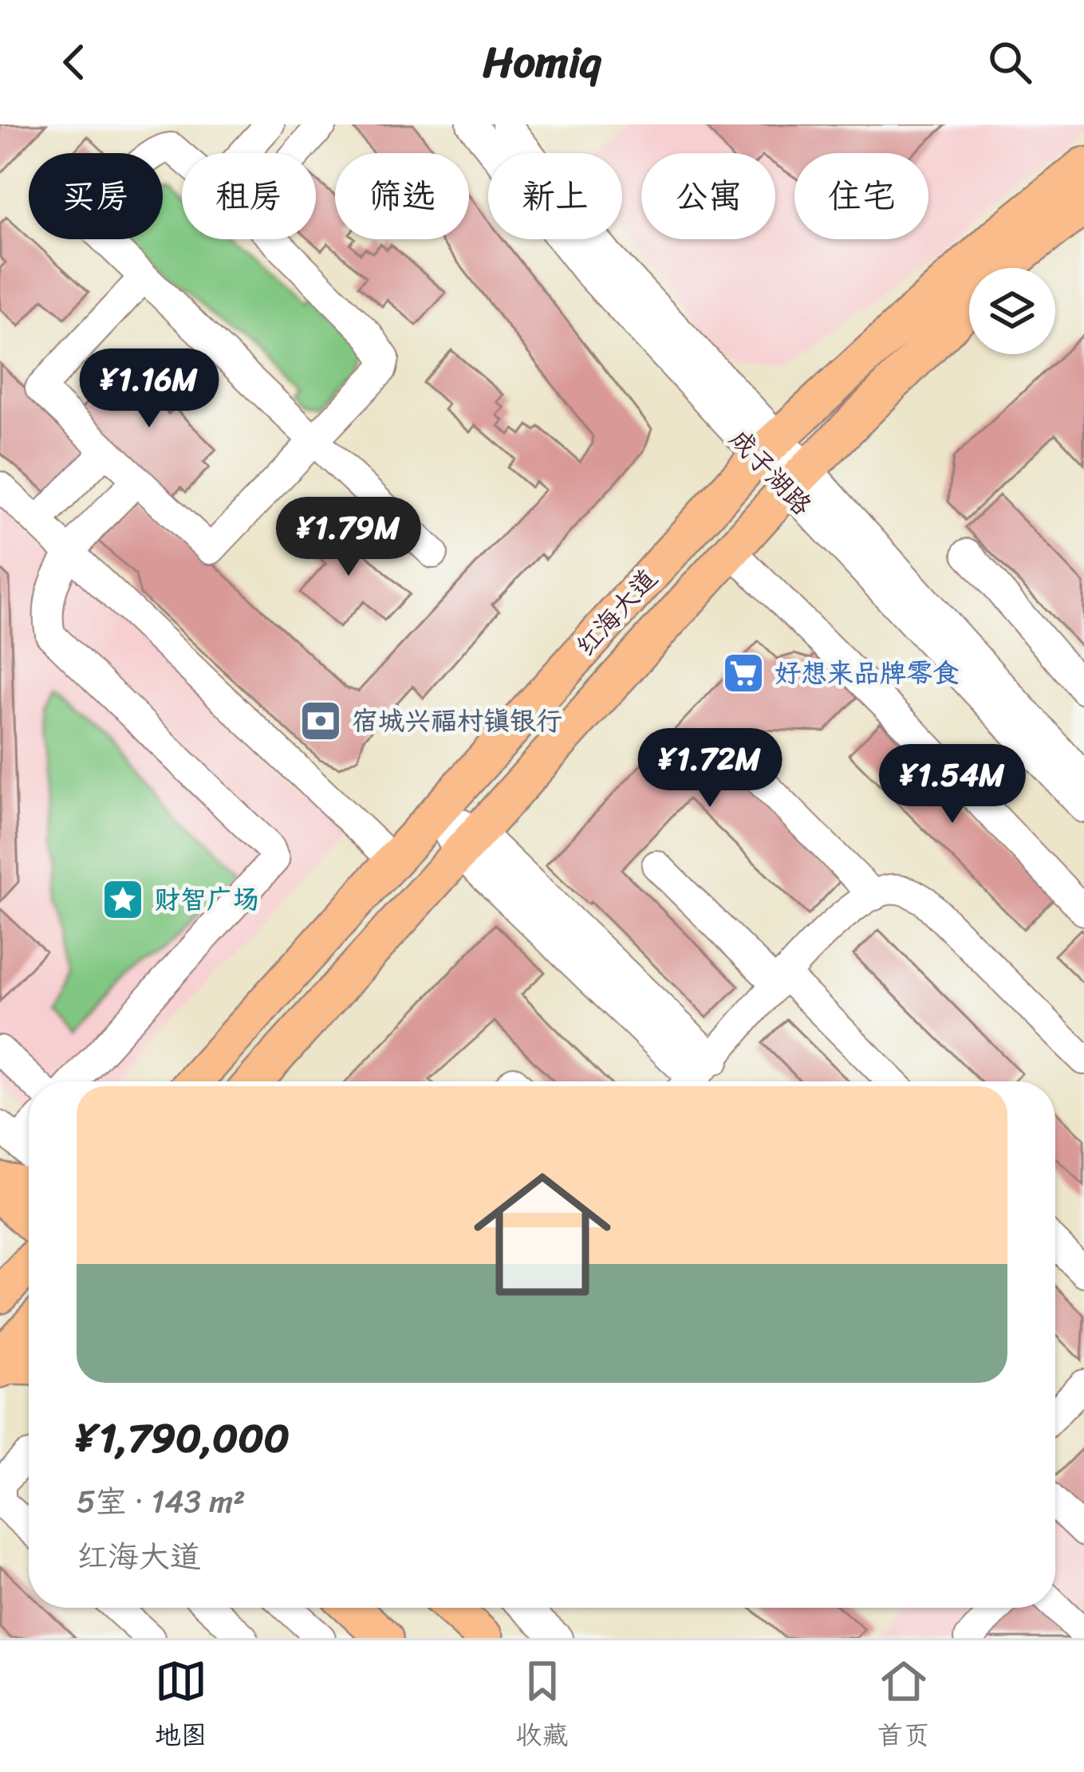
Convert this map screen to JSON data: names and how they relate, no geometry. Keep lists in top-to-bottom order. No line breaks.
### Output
{"streets":{"main road":["红海大道"],"street":["成子湖路"]},"crossings":[["成子湖路","红海大道"]],"places":{"supermarket":["好想来品牌零食"],"bank":["宿城兴福村镇银行"],"place":["财智广场"]},"page":{"header":"Homiq","chip":["买房","租房","筛选","新上","公寓","住宅"],"price":["¥1.16M","¥1.79M","¥1.72M","¥1.54M"],"list":[{"name":"¥1,790,000","note":"5室 · 143 m² · 红海大道"}],"tabs":["地图","收藏","首页"]}}
